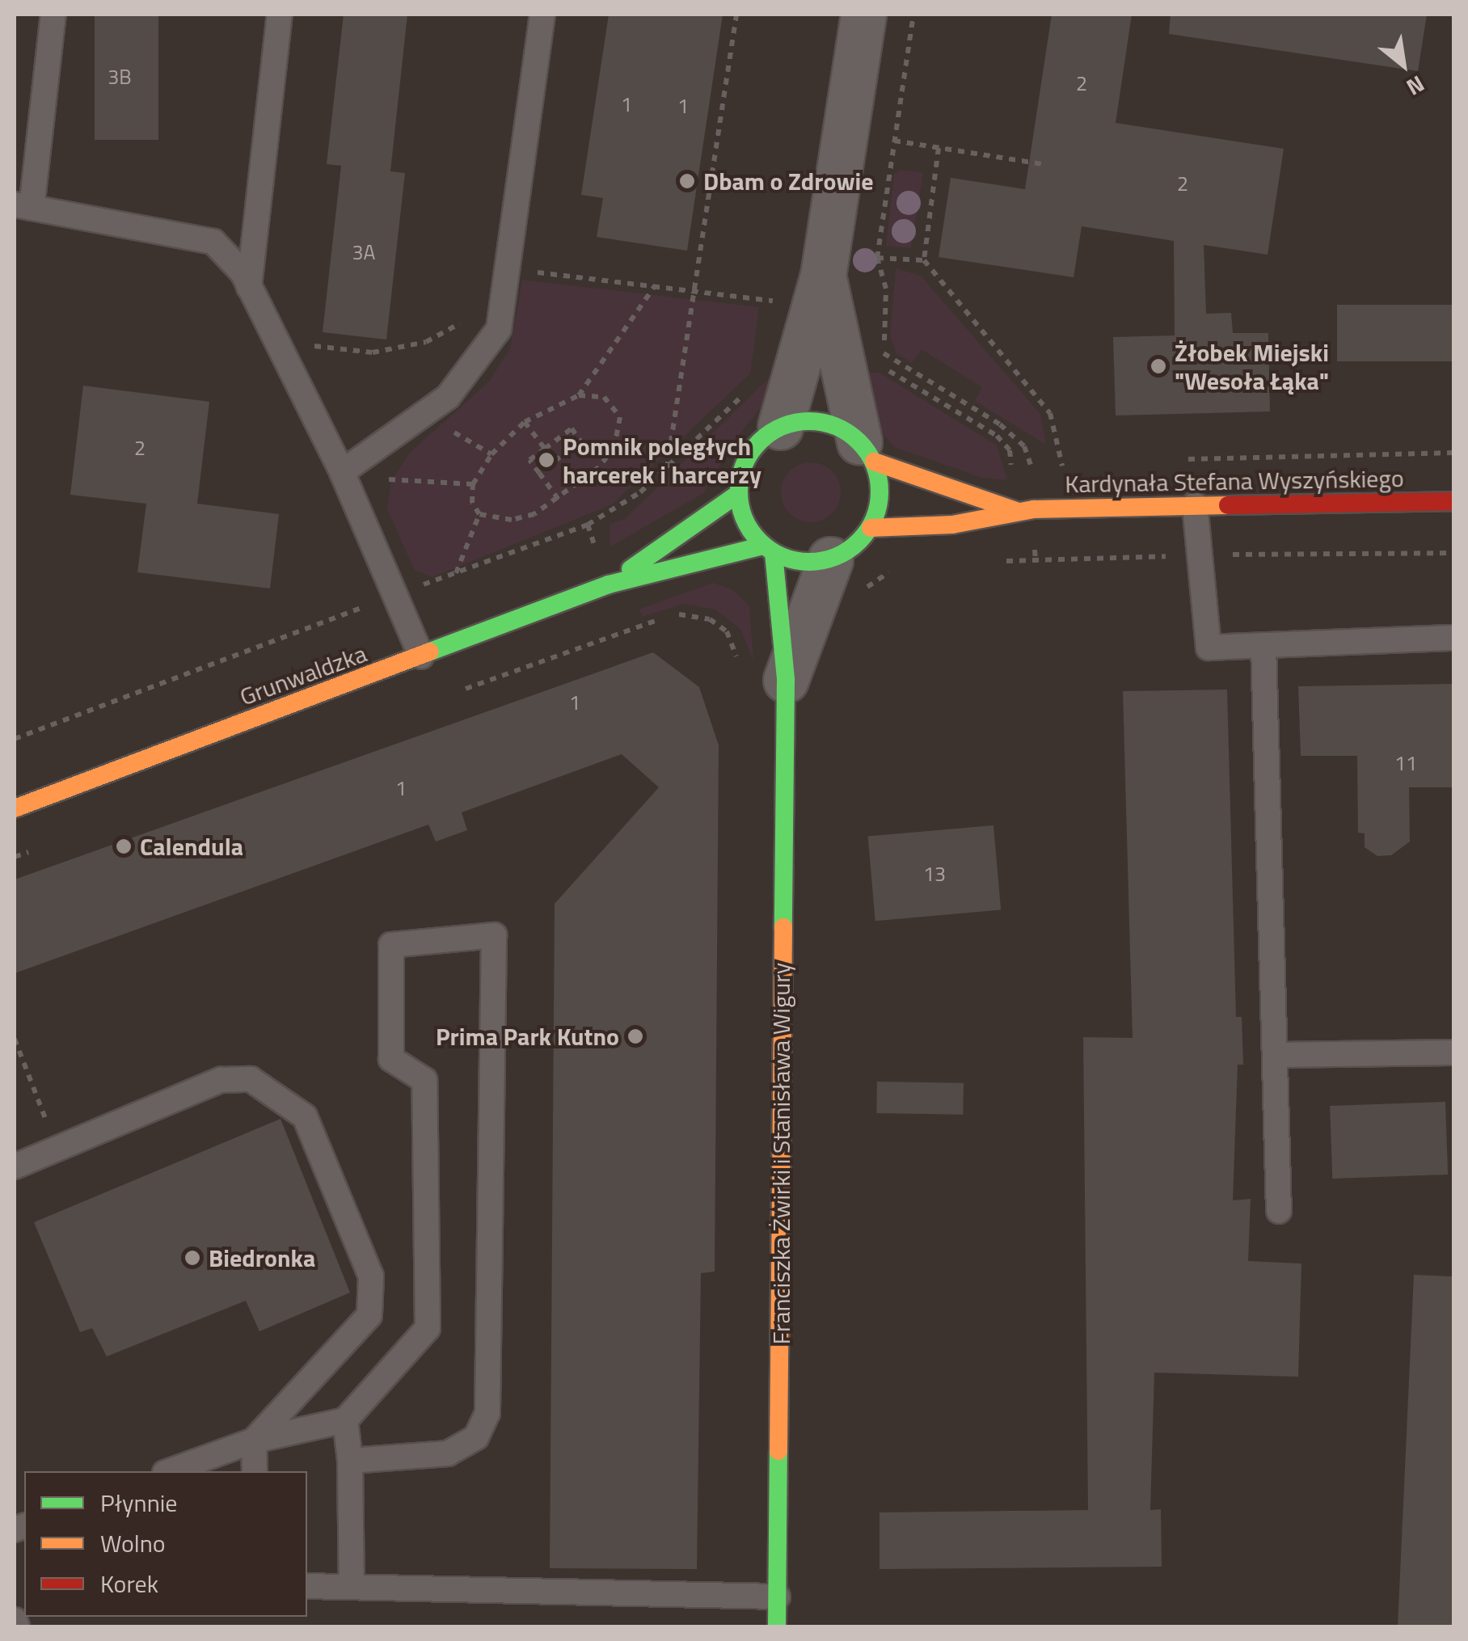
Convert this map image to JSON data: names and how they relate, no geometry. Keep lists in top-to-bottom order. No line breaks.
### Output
{"streets":{"street":["Kardynała Stefana Wyszyńskiego","Grunwaldzka","Franciszka Żwirki i Stanisława Wigury"]},"crossings":[["Kardynała Stefana Wyszyńskiego","Grunwaldzka"],["Kardynała Stefana Wyszyńskiego","Franciszka Żwirki i Stanisława Wigury"],["Grunwaldzka","Franciszka Żwirki i Stanisława Wigury"]],"places":["Dbam o Zdrowie","Żłobek Miejski \"Wesoła Łąka\"","Pomnik poległych harcerek i harcerzy","Calendula","Prima Park Kutno","Biedronka"],"house_numbers":["3B","2","1","1","2","3A","2","1","11","1","13"],"legend":["Płynnie","Wolno","Korek"],"north":"bottom right"}
